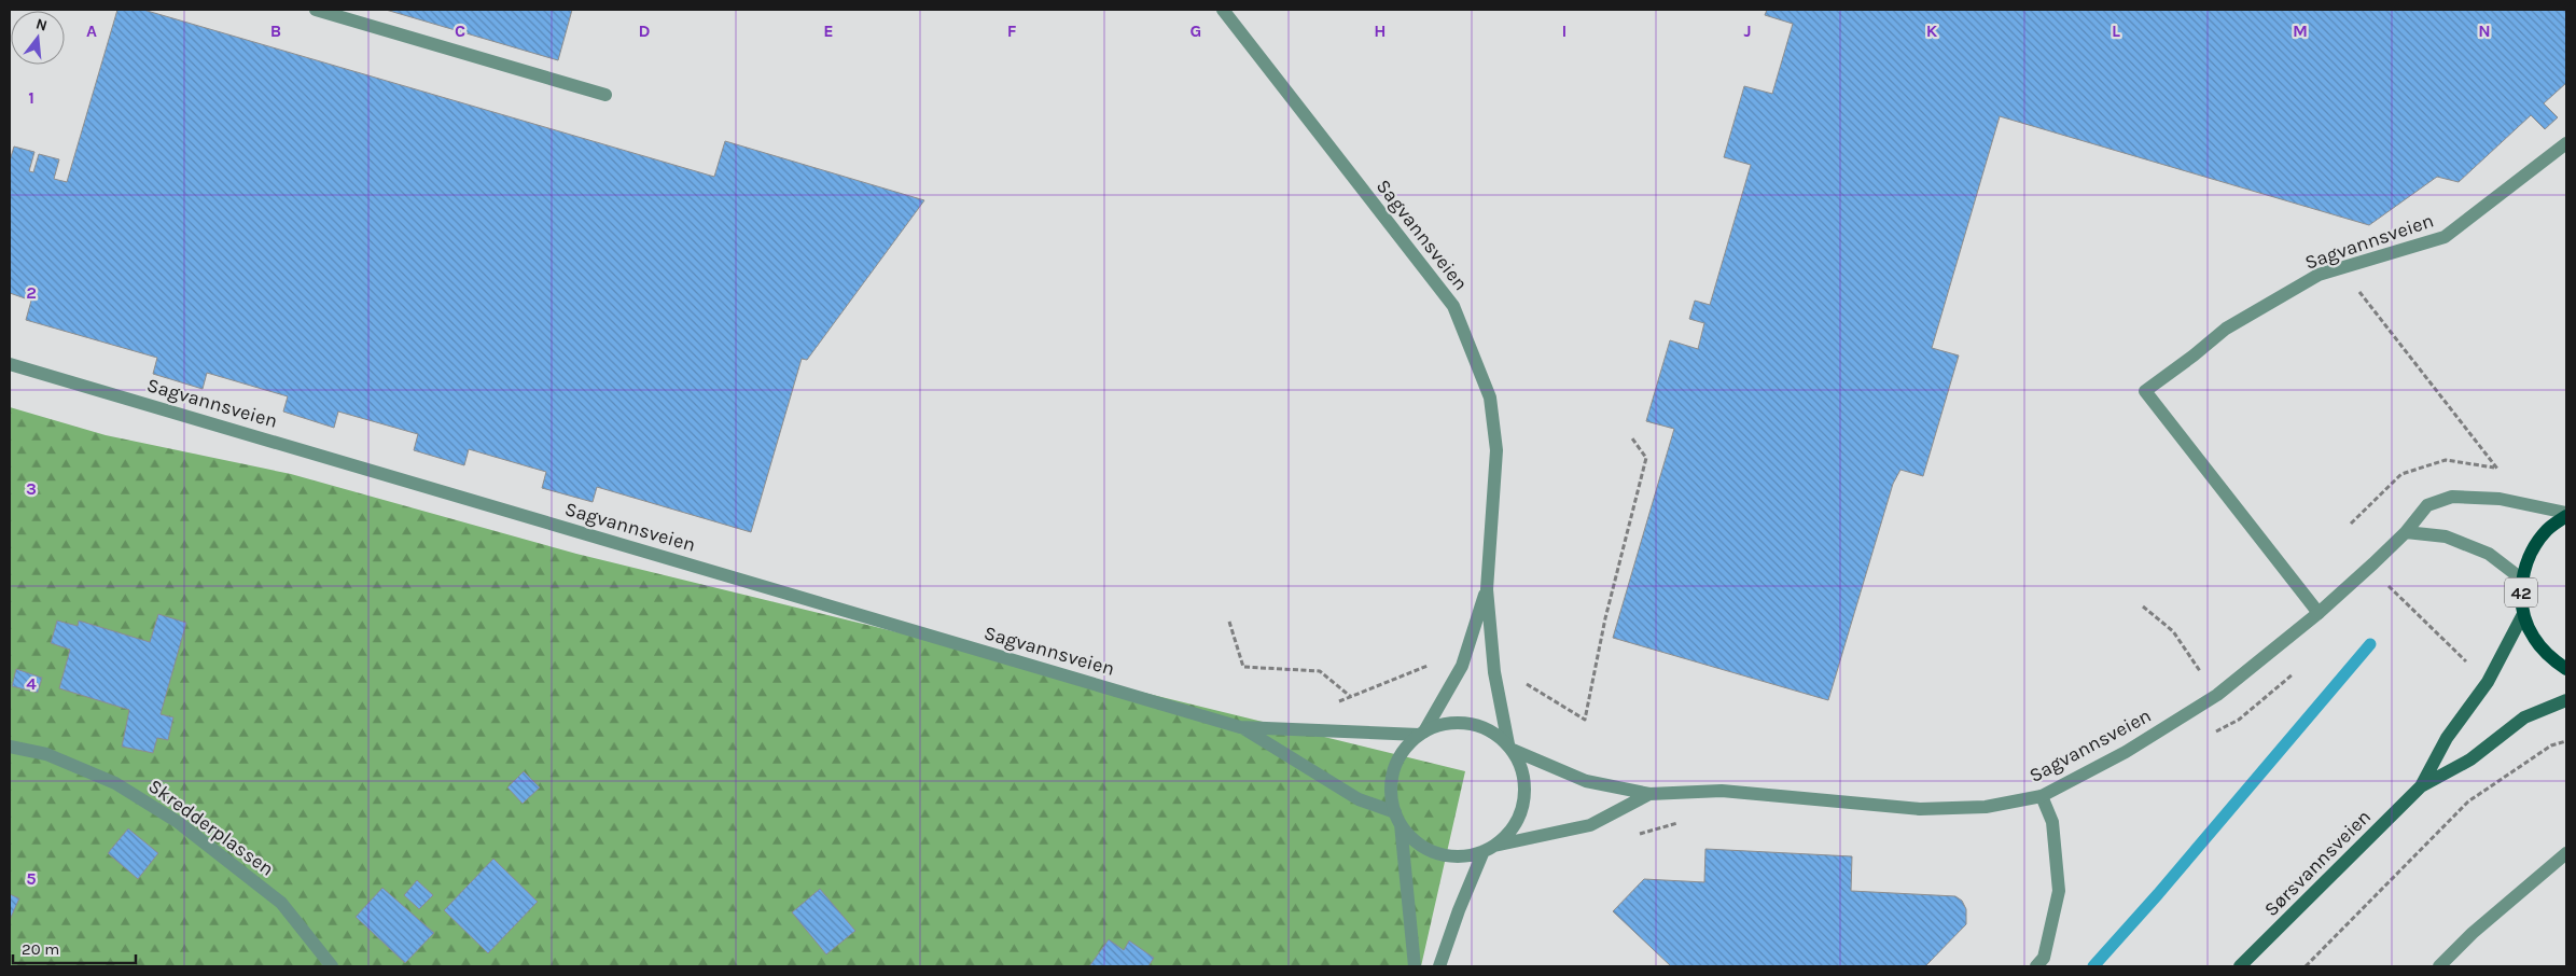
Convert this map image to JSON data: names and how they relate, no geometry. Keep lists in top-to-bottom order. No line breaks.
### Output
{"streets":{"main road":["42","Sørsvannsveien"],"street":["Sagvannsveien","Skredderplassen"]},"crossings":[["Sagvannsveien","42"],["42","Sørsvannsveien"]],"scale_bar":"20 m","north":"top","grid":{"columns":["A","B","C","D","E","F","G","H","I","J","K","L","M","N"],"rows":["1","2","3","4","5"]}}
